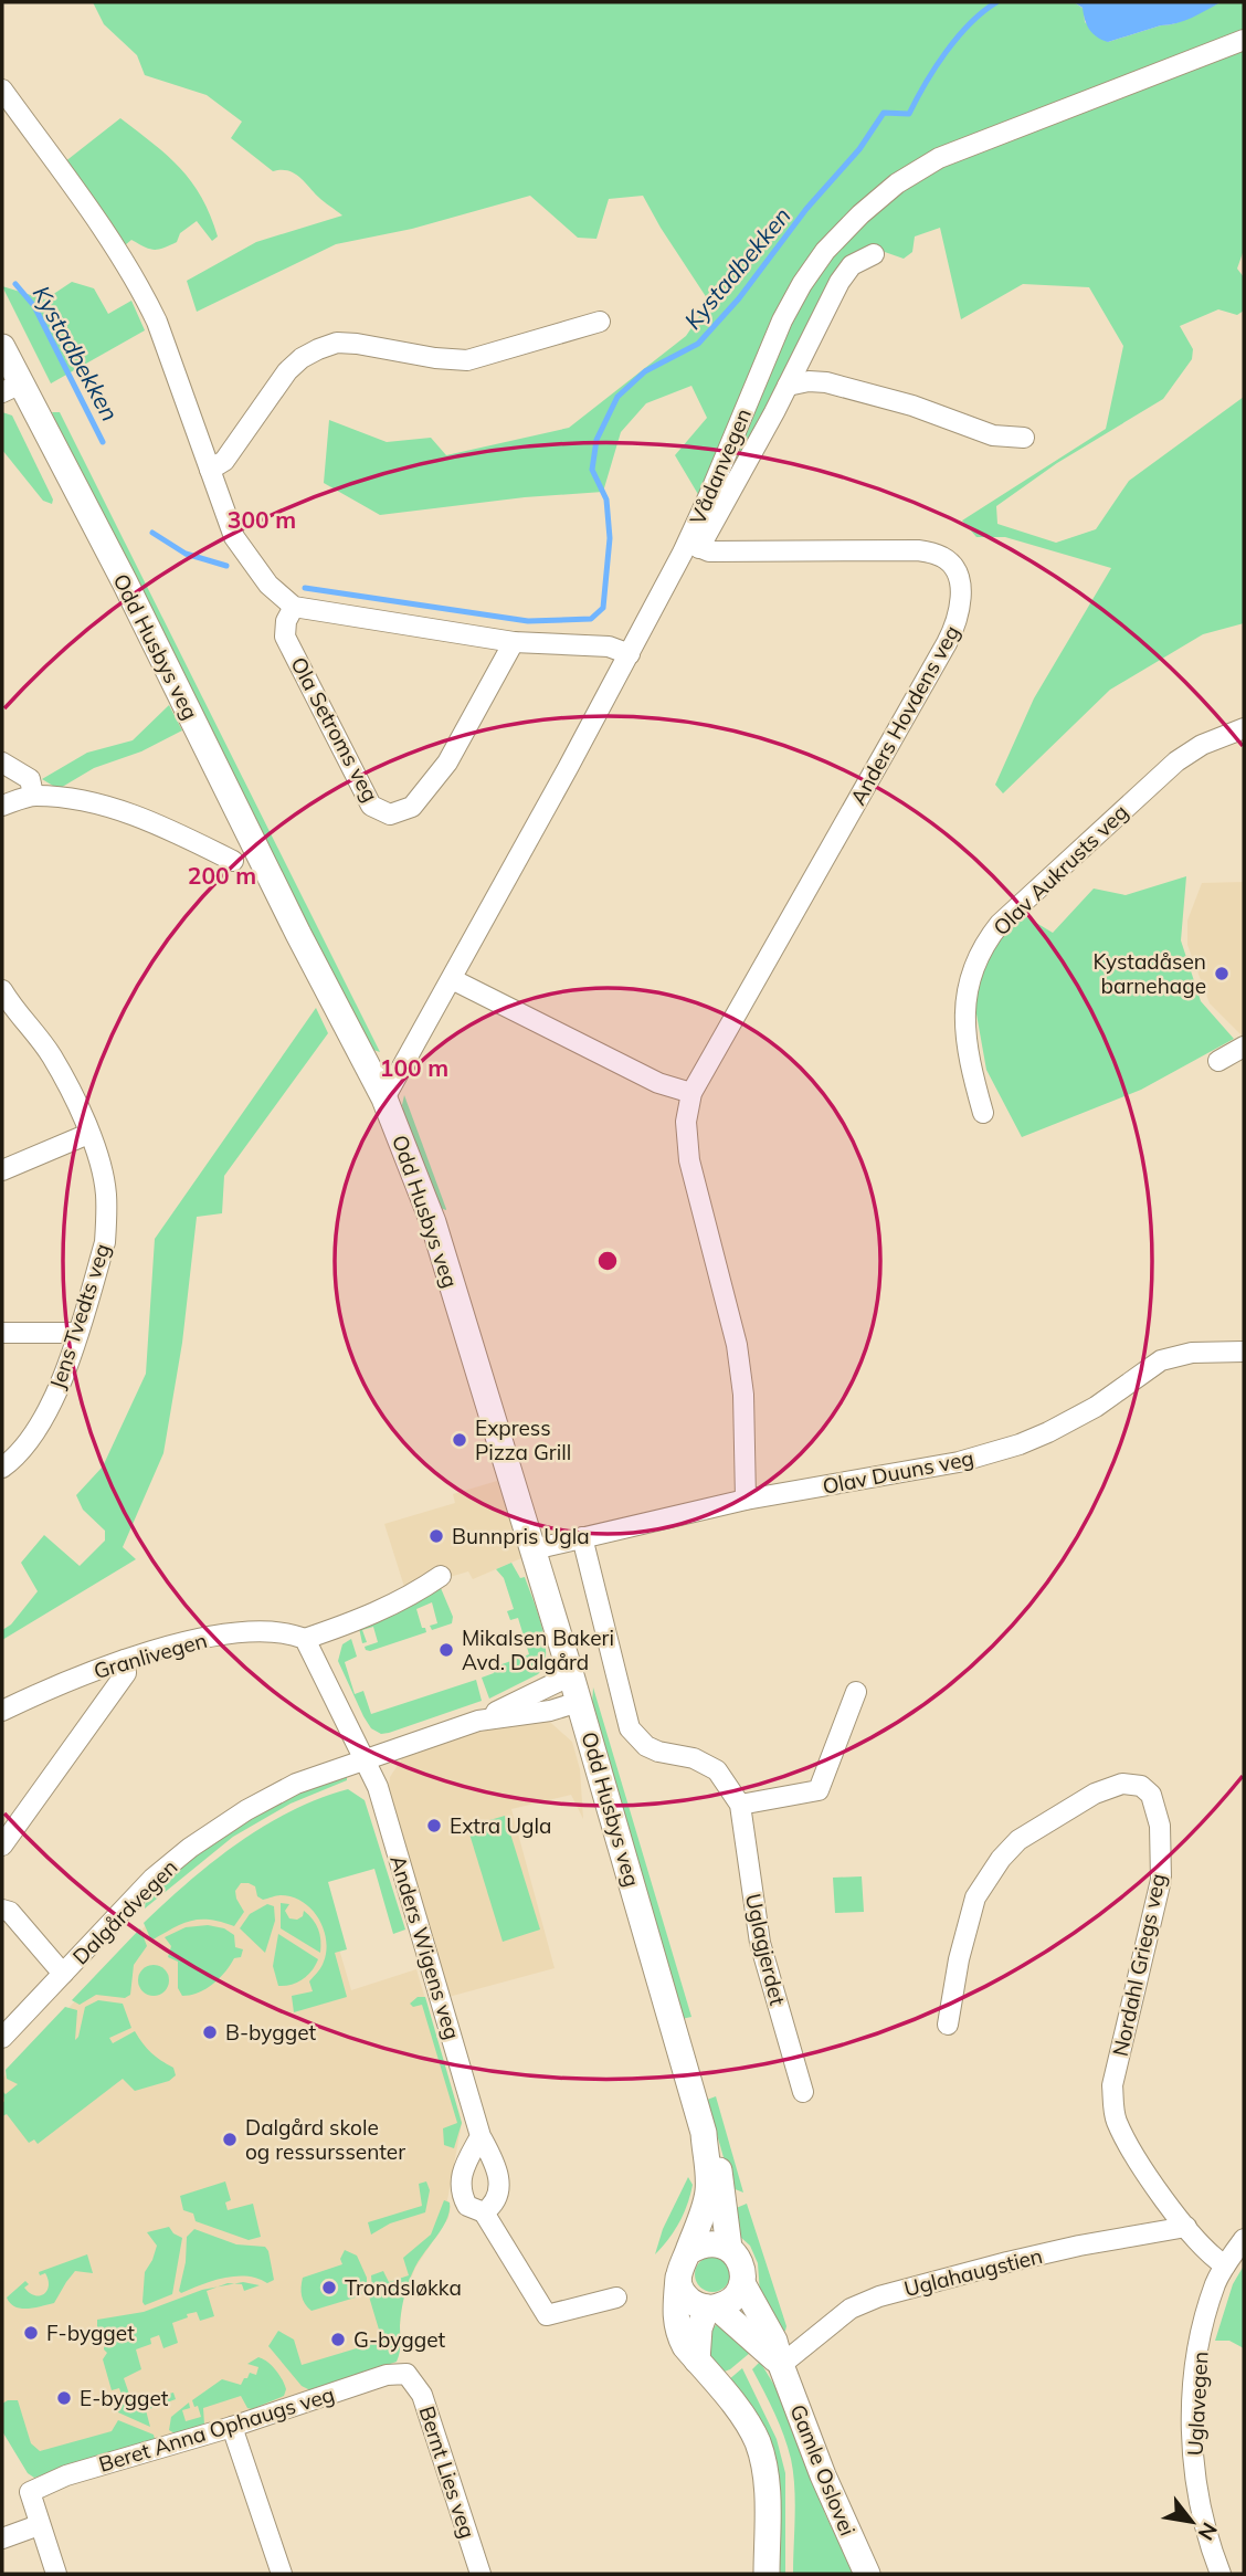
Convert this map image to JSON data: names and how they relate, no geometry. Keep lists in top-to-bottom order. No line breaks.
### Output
{"streets":{"street":["Vådanvegen","Odd Husbys veg","Anders Hovdens veg","Ola Setroms veg","Olav Aukrusts veg","Jens Tvedts veg","Olav Duuns veg","Granlivegen","Dalgårdvegen","Anders Wigens veg","Uglagjerdet","Nordahl Griegs veg","Uglahaugstien","Uglavegen","Beret Anna Ophaugs veg","Gamle Oslovei","Bernt Lies veg"]},"crossings":[["Vådanvegen","Odd Husbys veg"],["Vådanvegen","Anders Hovdens veg"],["Odd Husbys veg","Olav Duuns veg"],["Odd Husbys veg","Dalgårdvegen"],["Odd Husbys veg","Gamle Oslovei"],["Anders Hovdens veg","Olav Duuns veg"],["Olav Duuns veg","Uglagjerdet"],["Dalgårdvegen","Anders Wigens veg"],["Nordahl Griegs veg","Uglahaugstien"],["Nordahl Griegs veg","Uglavegen"],["Uglahaugstien","Gamle Oslovei"],["Beret Anna Ophaugs veg","Bernt Lies veg"]],"water":["Kystadbekken"],"places":["Kystadåsen barnehage","Express Pizza Grill","Bunnpris Ugla","Mikalsen Bakeri Avd. Dalgård","Extra Ugla","B-bygget","Dalgård skole og ressurssenter","Trondsløkka","F-bygget","G-bygget","E-bygget"],"north":"bottom right","rings":["300 m","200 m","100 m"]}
